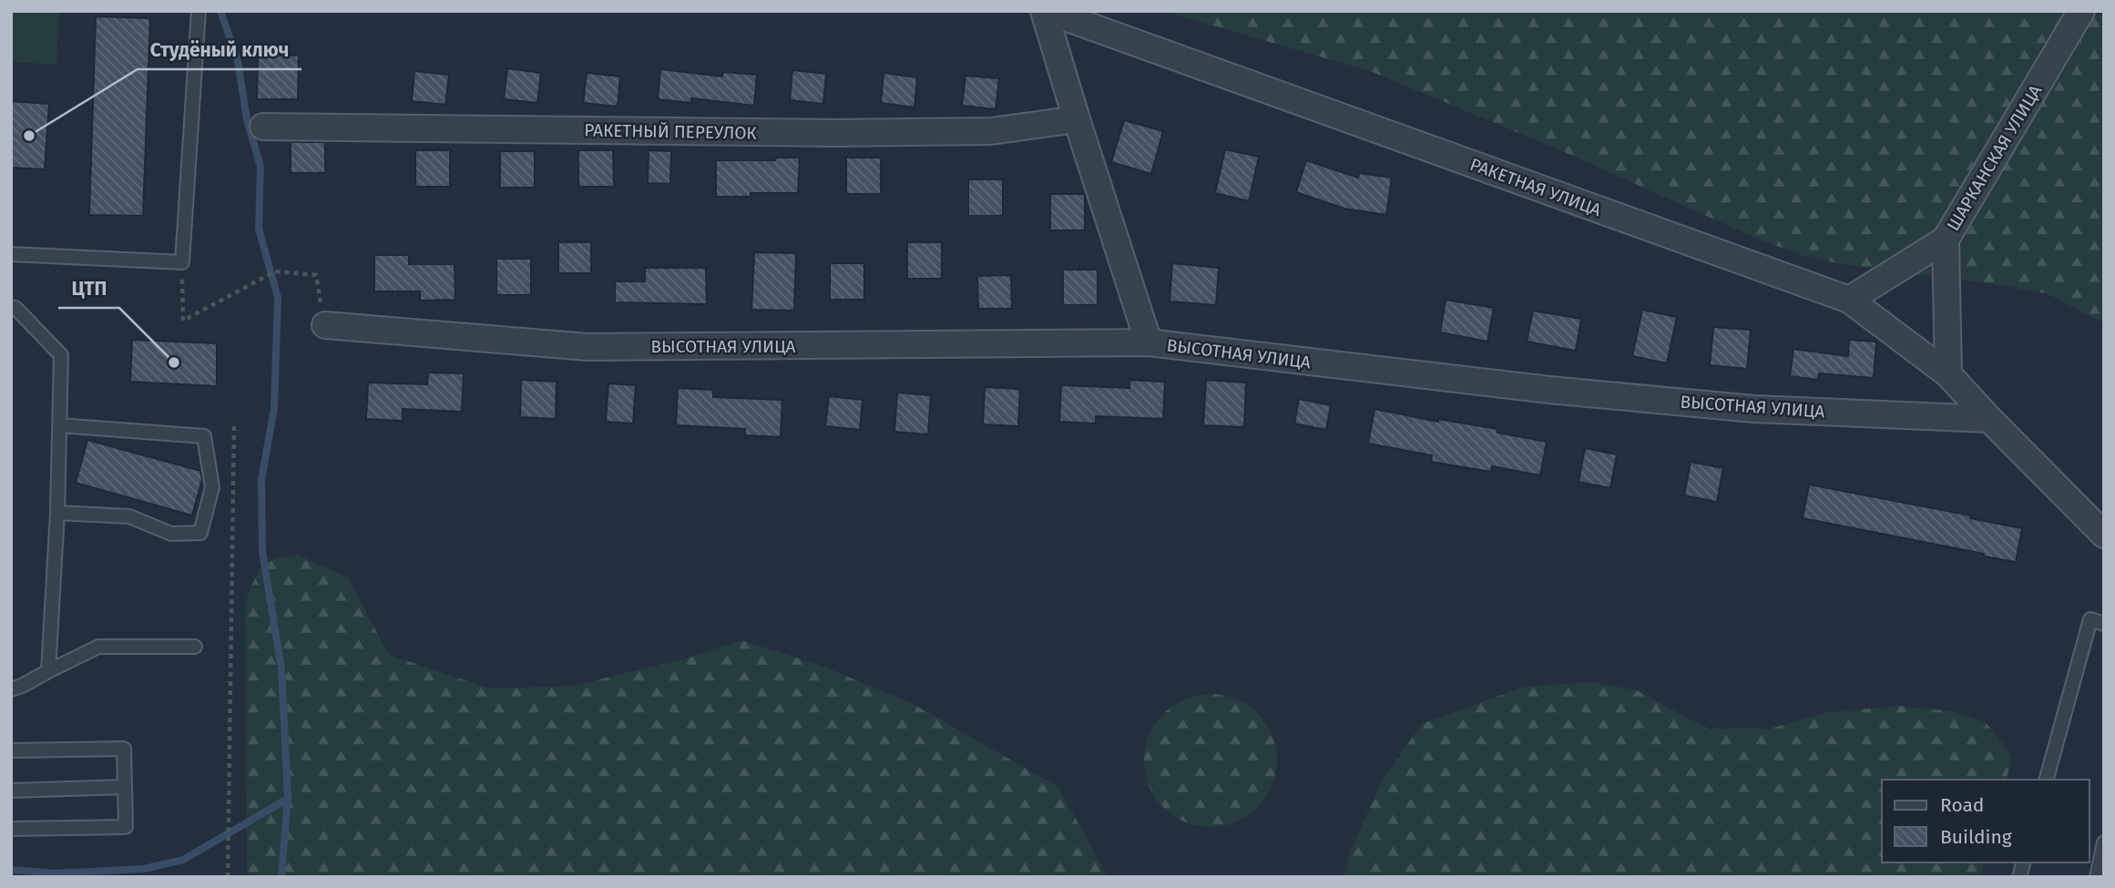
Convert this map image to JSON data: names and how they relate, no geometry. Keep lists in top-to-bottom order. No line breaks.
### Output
{"streets":{"street":["РАКЕТНЫЙ ПЕРЕУЛОК","ШАРКАНСКАЯ УЛИЦА","РАКЕТНАЯ УЛИЦА","ВЫСОТНАЯ УЛИЦА"]},"crossings":[["ШАРКАНСКАЯ УЛИЦА","РАКЕТНАЯ УЛИЦА"],["РАКЕТНАЯ УЛИЦА","ВЫСОТНАЯ УЛИЦА"]],"places":["Студёный ключ","ЦТП"],"legend":["Road","Building"]}
